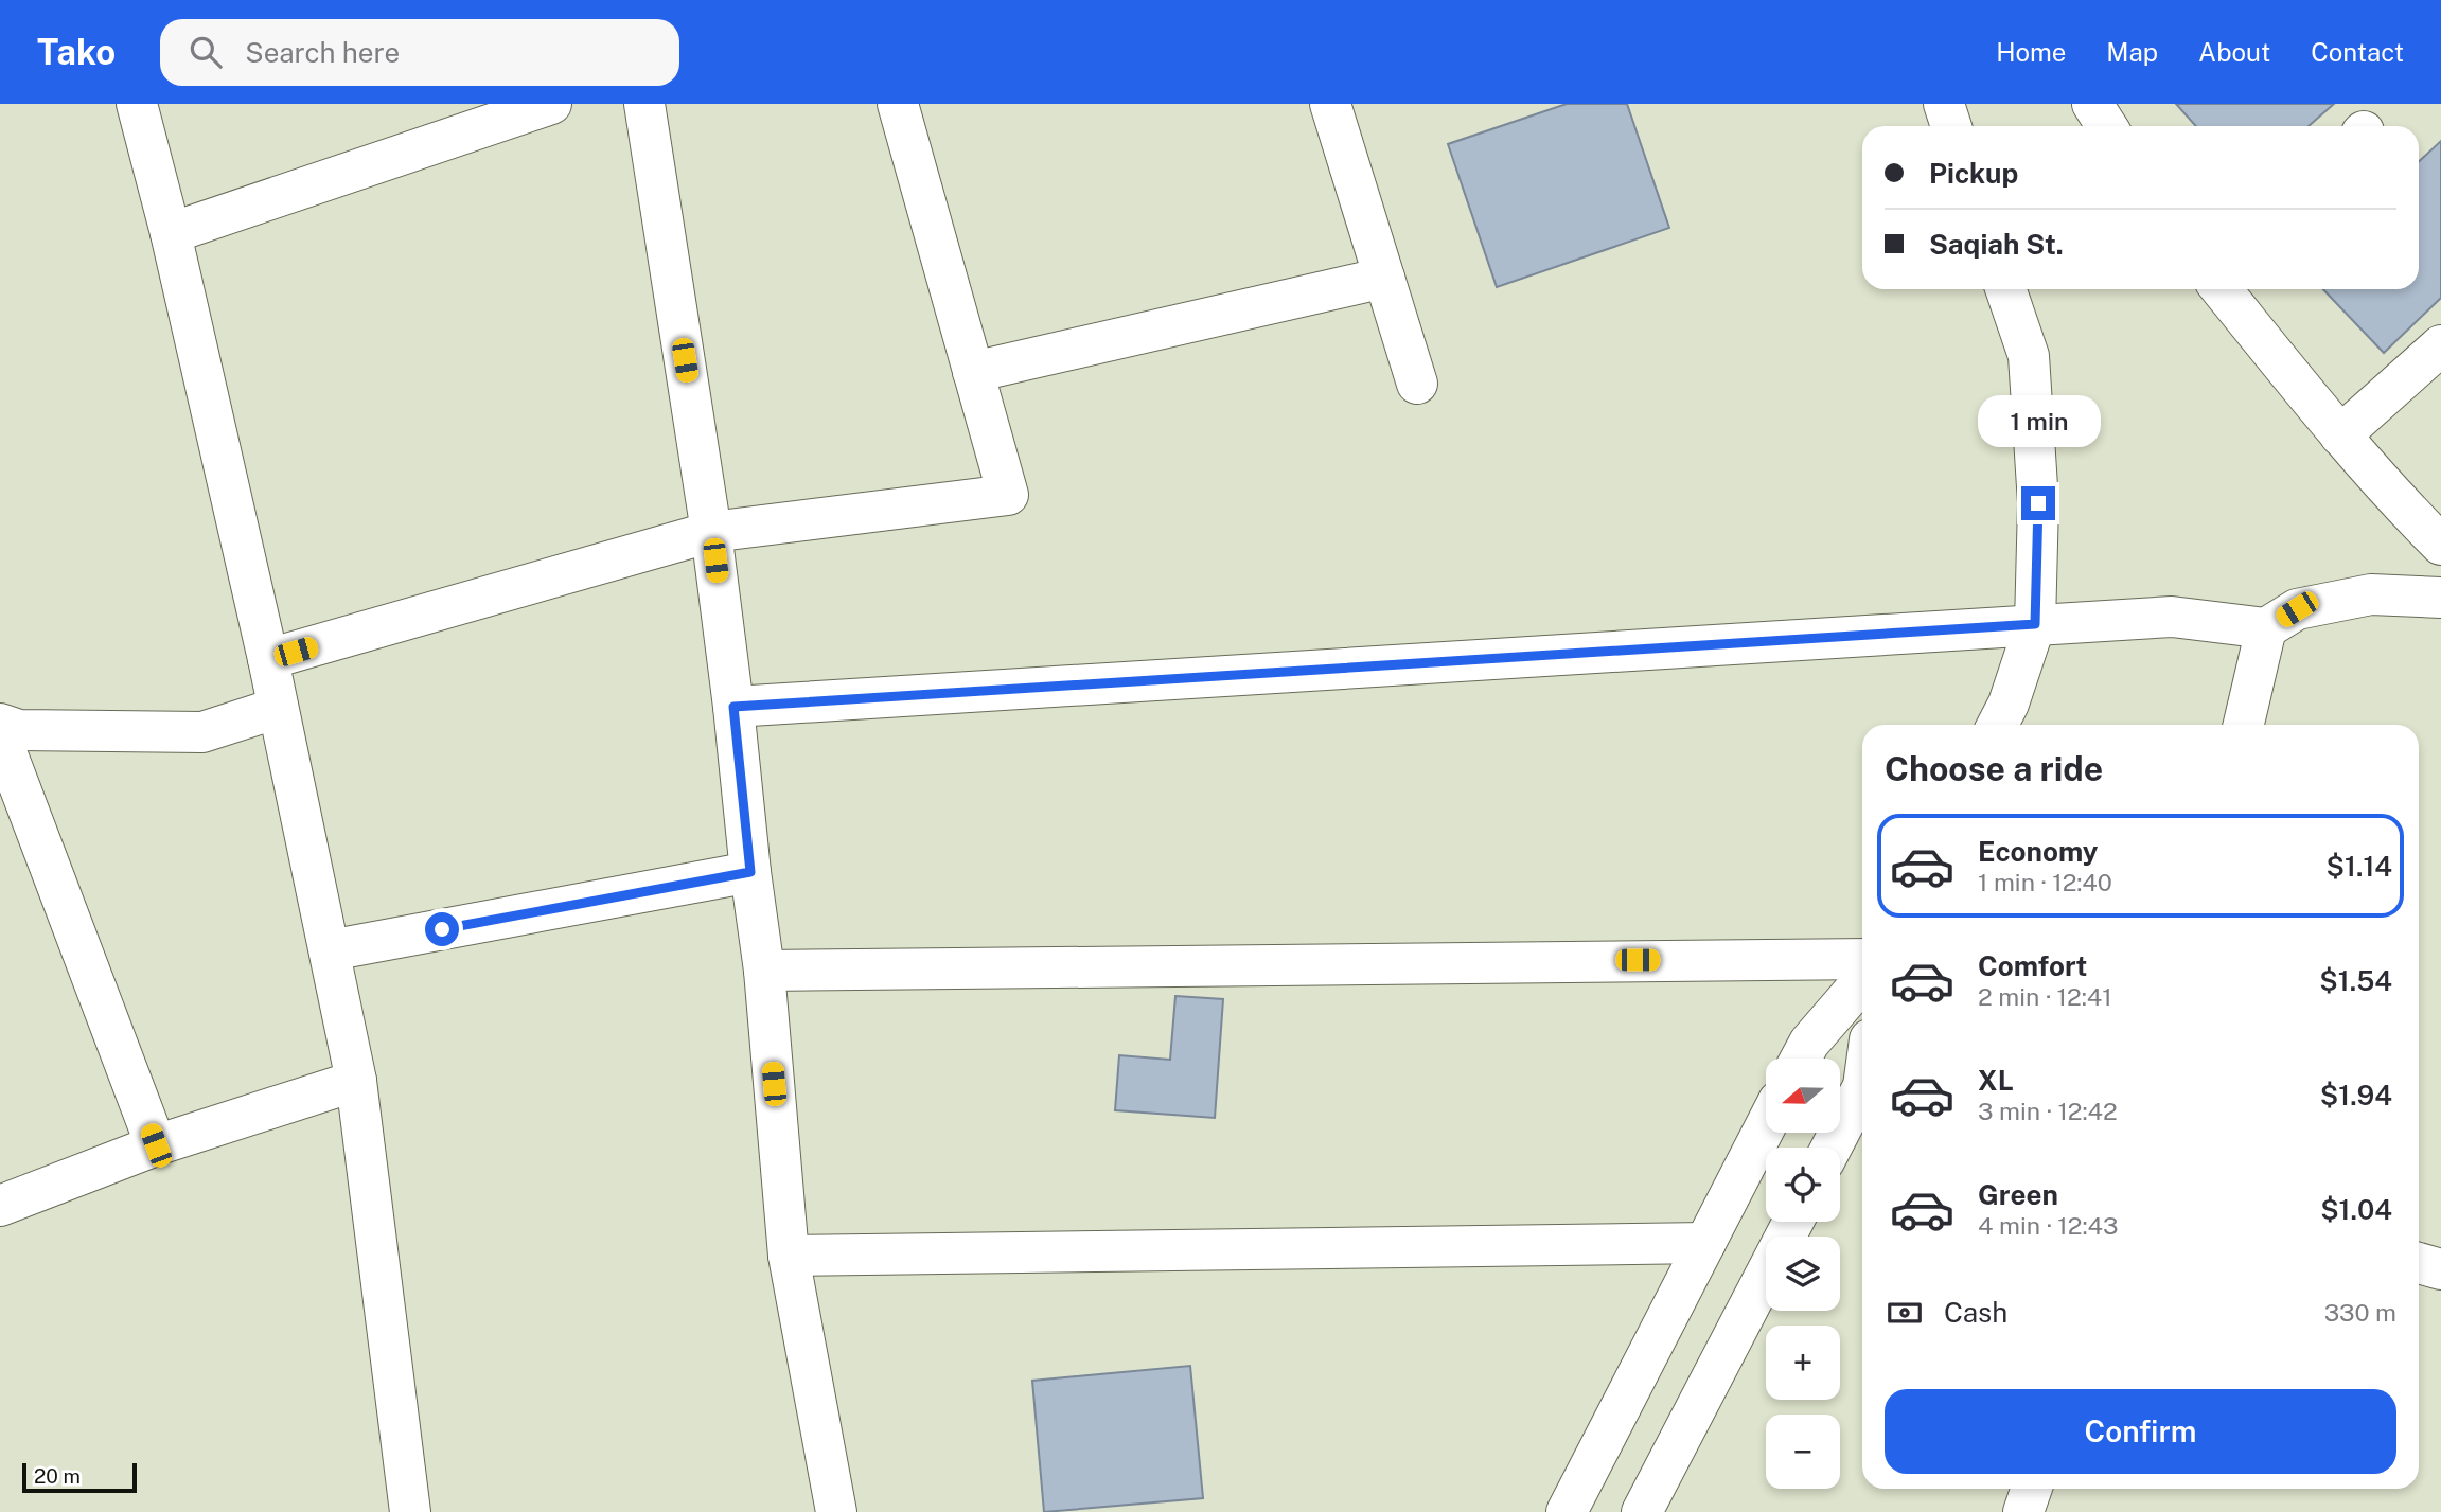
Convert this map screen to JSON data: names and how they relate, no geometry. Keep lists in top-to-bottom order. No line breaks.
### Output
{"scale_bar":"20 m","north":"left","page":{"header":"Tako","search":"Search here","nav":["Home","Map","About","Contact"],"banner":["Pickup","Saqiah St."],"bubble":"1 min","heading":"Choose a ride","list":[{"name":"Economy","note":"1 min · 12:40","value":"$1.14"},{"name":"Comfort","note":"2 min · 12:41","value":"$1.54"},{"name":"XL","note":"3 min · 12:42","value":"$1.94"},{"name":"Green","note":"4 min · 12:43","value":"$1.04"}],"map_buttons":["+","−"],"pay":["Cash","330 m"],"buttons":"Confirm","scale":"20 m"}}
